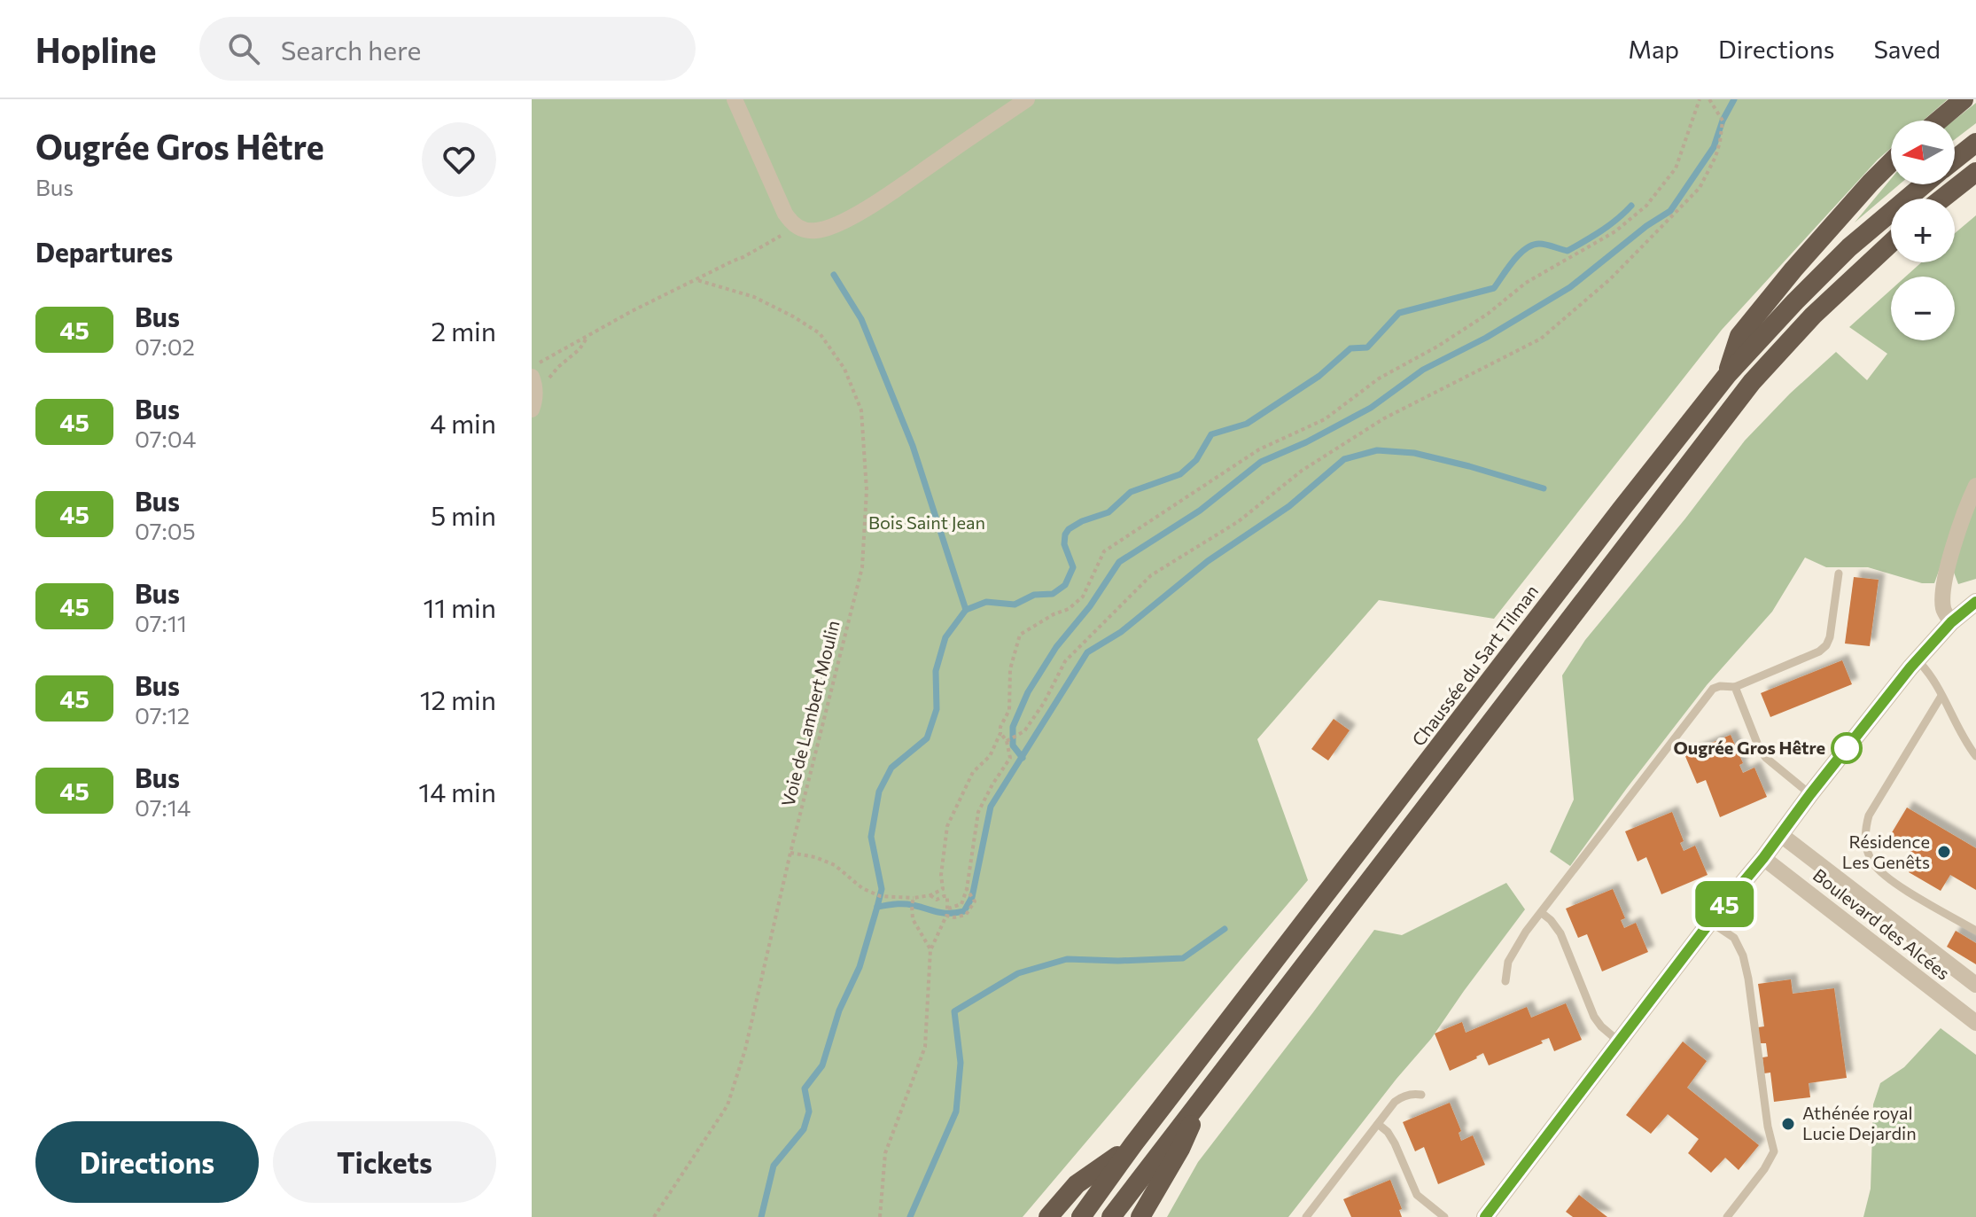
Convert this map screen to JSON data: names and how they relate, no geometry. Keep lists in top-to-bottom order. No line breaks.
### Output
{"streets":{"highway":["Chaussée du Sart Tilman"],"street":["Boulevard des Alcées"],"path":["Voie de Lambert Moulin"]},"parks":["Bois Saint Jean"],"places":["Ougrée Gros Hêtre","Résidence Les Genêts","Athénée royal Lucie Dejardin"],"lines":["bus line 45"],"north":"left","page":{"header":"Hopline","search":"Search here","nav":["Map","Directions","Saved"],"heading":[["Ougrée Gros Hêtre","Bus"],"Departures"],"on_map":"45","map_buttons":["+","−"],"list":[{"mark":"45","name":"Bus","note":"07:02","value":"2 min"},{"mark":"45","name":"Bus","note":"07:04","value":"4 min"},{"mark":"45","name":"Bus","note":"07:05","value":"5 min"},{"mark":"45","name":"Bus","note":"07:11","value":"11 min"},{"mark":"45","name":"Bus","note":"07:12","value":"12 min"},{"mark":"45","name":"Bus","note":"07:14","value":"14 min"}],"buttons":["Directions","Tickets"]}}
